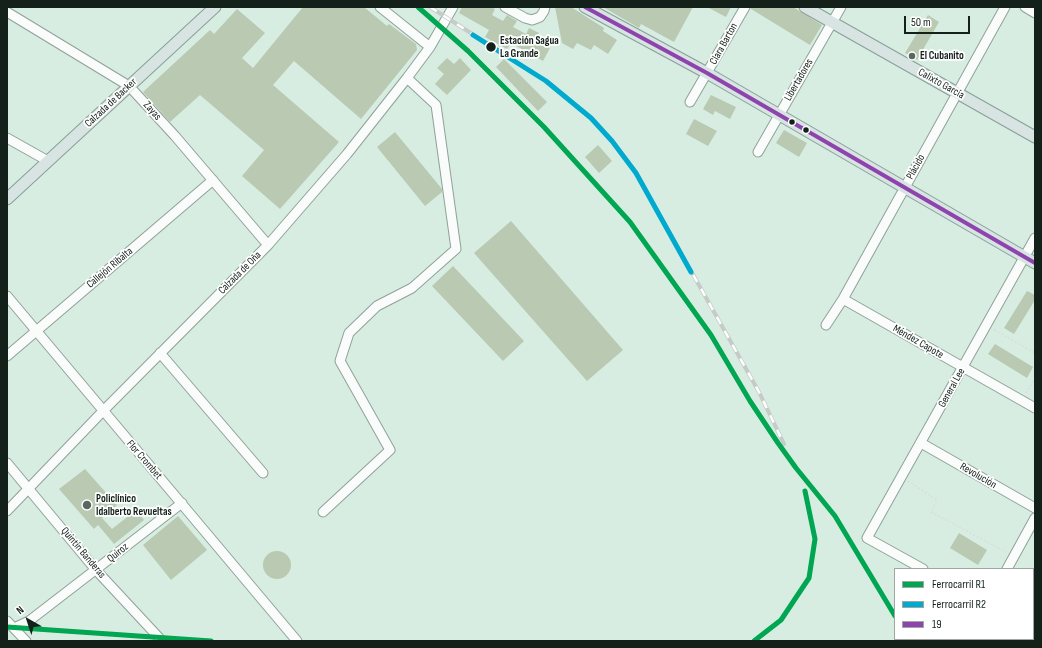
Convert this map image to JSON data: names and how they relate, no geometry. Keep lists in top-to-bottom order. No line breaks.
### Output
{"streets":{"main road":["Calixto García","Calzada de Backer"],"street":["Clara Barton","Libertadores","Zayas","Plácido","Callejón Ribalta","Calzada de Oña","Méndez Capote","General Lee","Flor Crombet","Revolución","Quintín Banderas","Quiroz"]},"crossings":[["Libertadores","Calixto García"],["Calixto García","Plácido"],["Calzada de Backer","Zayas"],["Zayas","Callejón Ribalta"],["Zayas","Calzada de Oña"],["Plácido","Méndez Capote"],["Callejón Ribalta","Flor Crombet"],["Calzada de Oña","Flor Crombet"],["Calzada de Oña","Quintín Banderas"],["Méndez Capote","General Lee"],["General Lee","Revolución"],["Flor Crombet","Quiroz"],["Quintín Banderas","Quiroz"]],"places":["Estación Sagua La Grande","El Cubanito","Policlínico Idalberto Revueltas"],"lines":["rail line R1","transit line 19","rail line R2"],"legend":["Ferrocarril R1","Ferrocarril R2","19"],"scale_bar":"50 m","north":"top left"}
